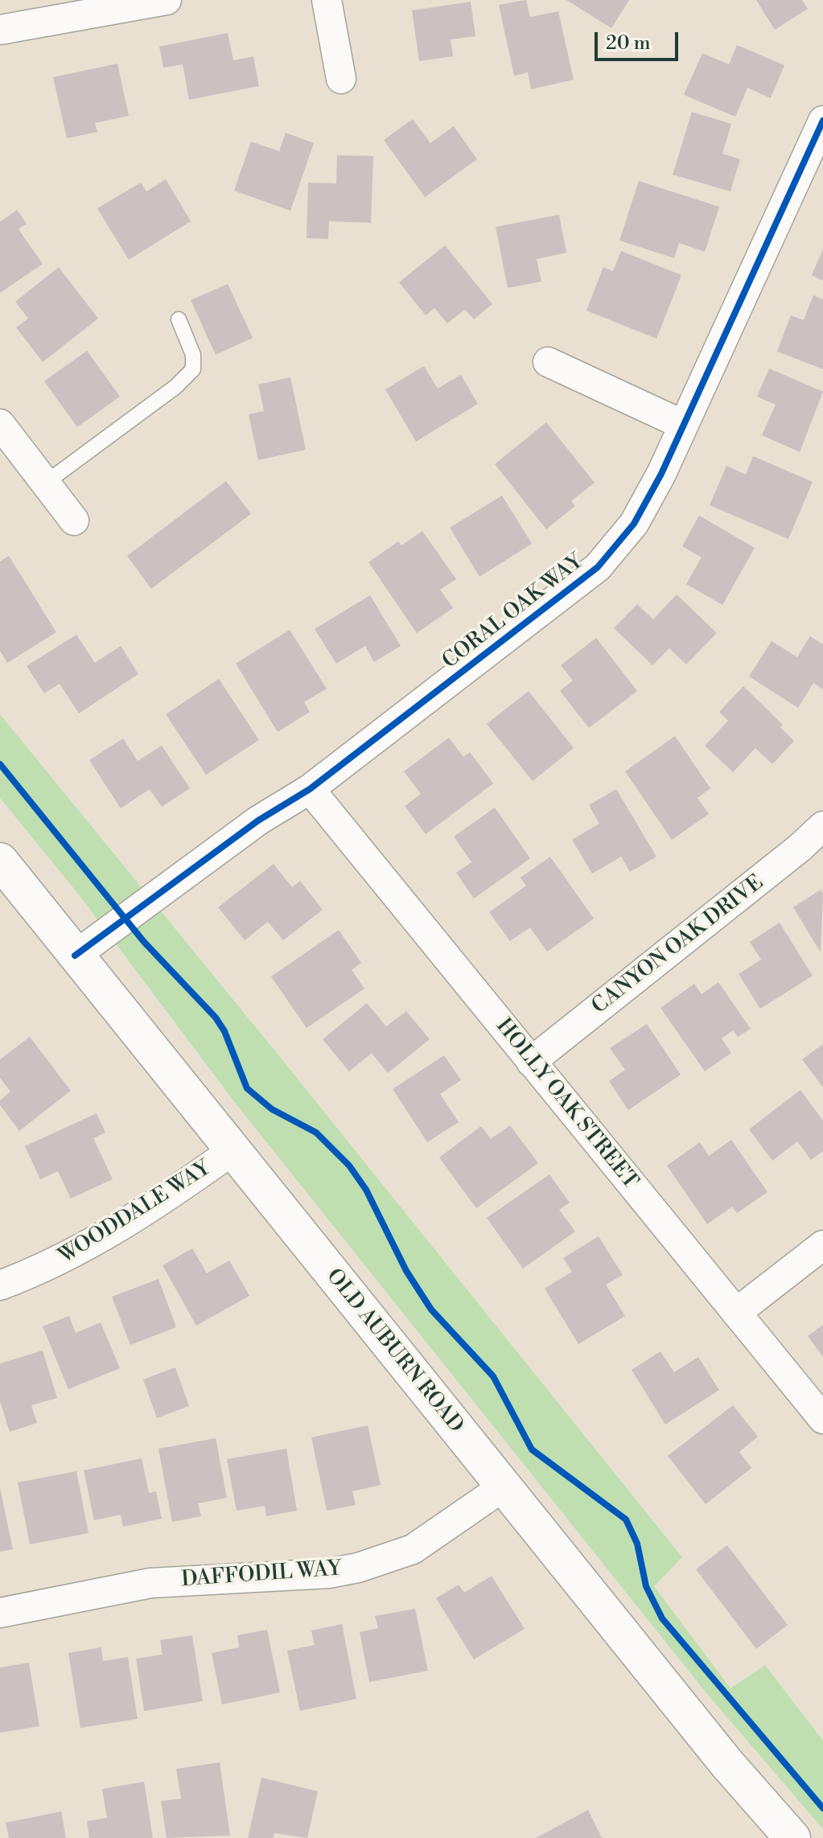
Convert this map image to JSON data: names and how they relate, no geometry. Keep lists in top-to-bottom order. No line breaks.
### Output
{"streets":{"main road":["OLD AUBURN ROAD"],"street":["CORAL OAK WAY","CANYON OAK DRIVE","HOLLY OAK STREET","WOODDALE WAY","DAFFODIL WAY"]},"crossings":[["CORAL OAK WAY","HOLLY OAK STREET"],["CORAL OAK WAY","OLD AUBURN ROAD"],["CANYON OAK DRIVE","HOLLY OAK STREET"],["WOODDALE WAY","OLD AUBURN ROAD"],["OLD AUBURN ROAD","DAFFODIL WAY"]],"scale_bar":"20 m"}
